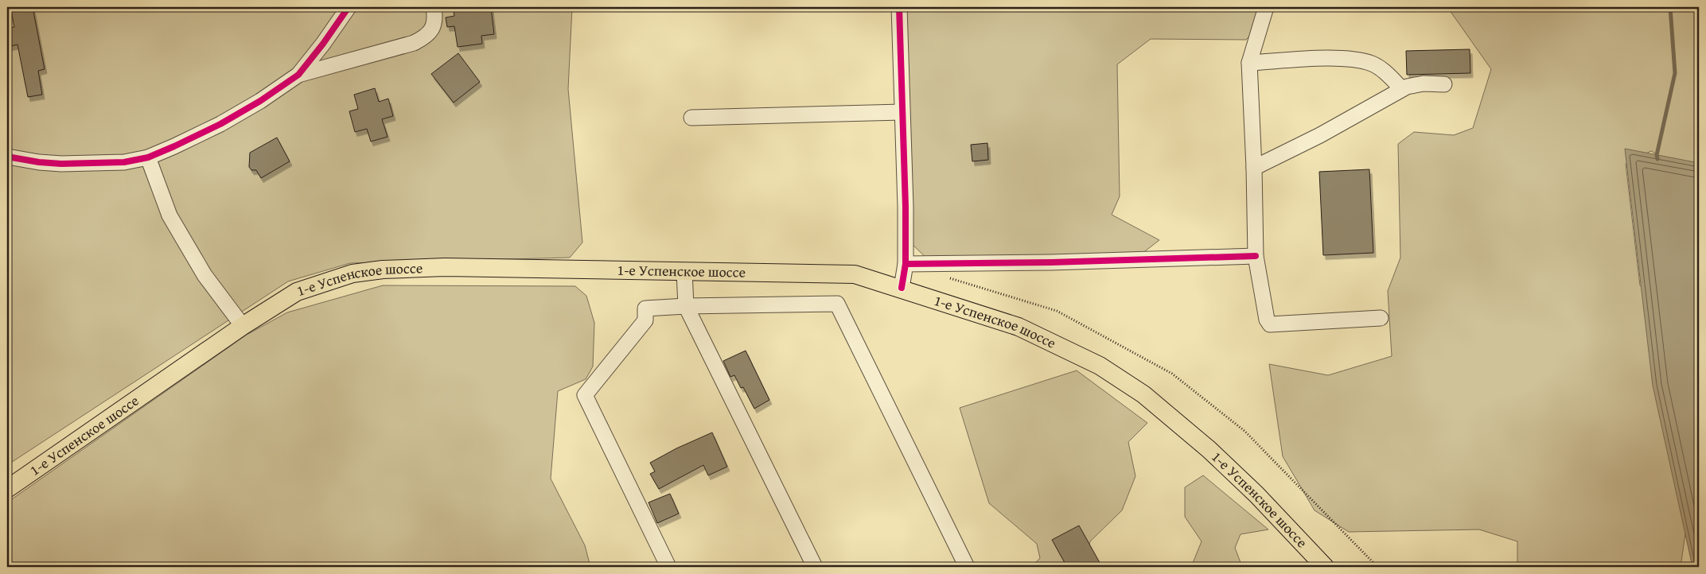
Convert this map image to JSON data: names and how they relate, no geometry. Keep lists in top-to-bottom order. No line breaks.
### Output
{"streets":{"main road":["1-е Успенское шоссе"]}}
